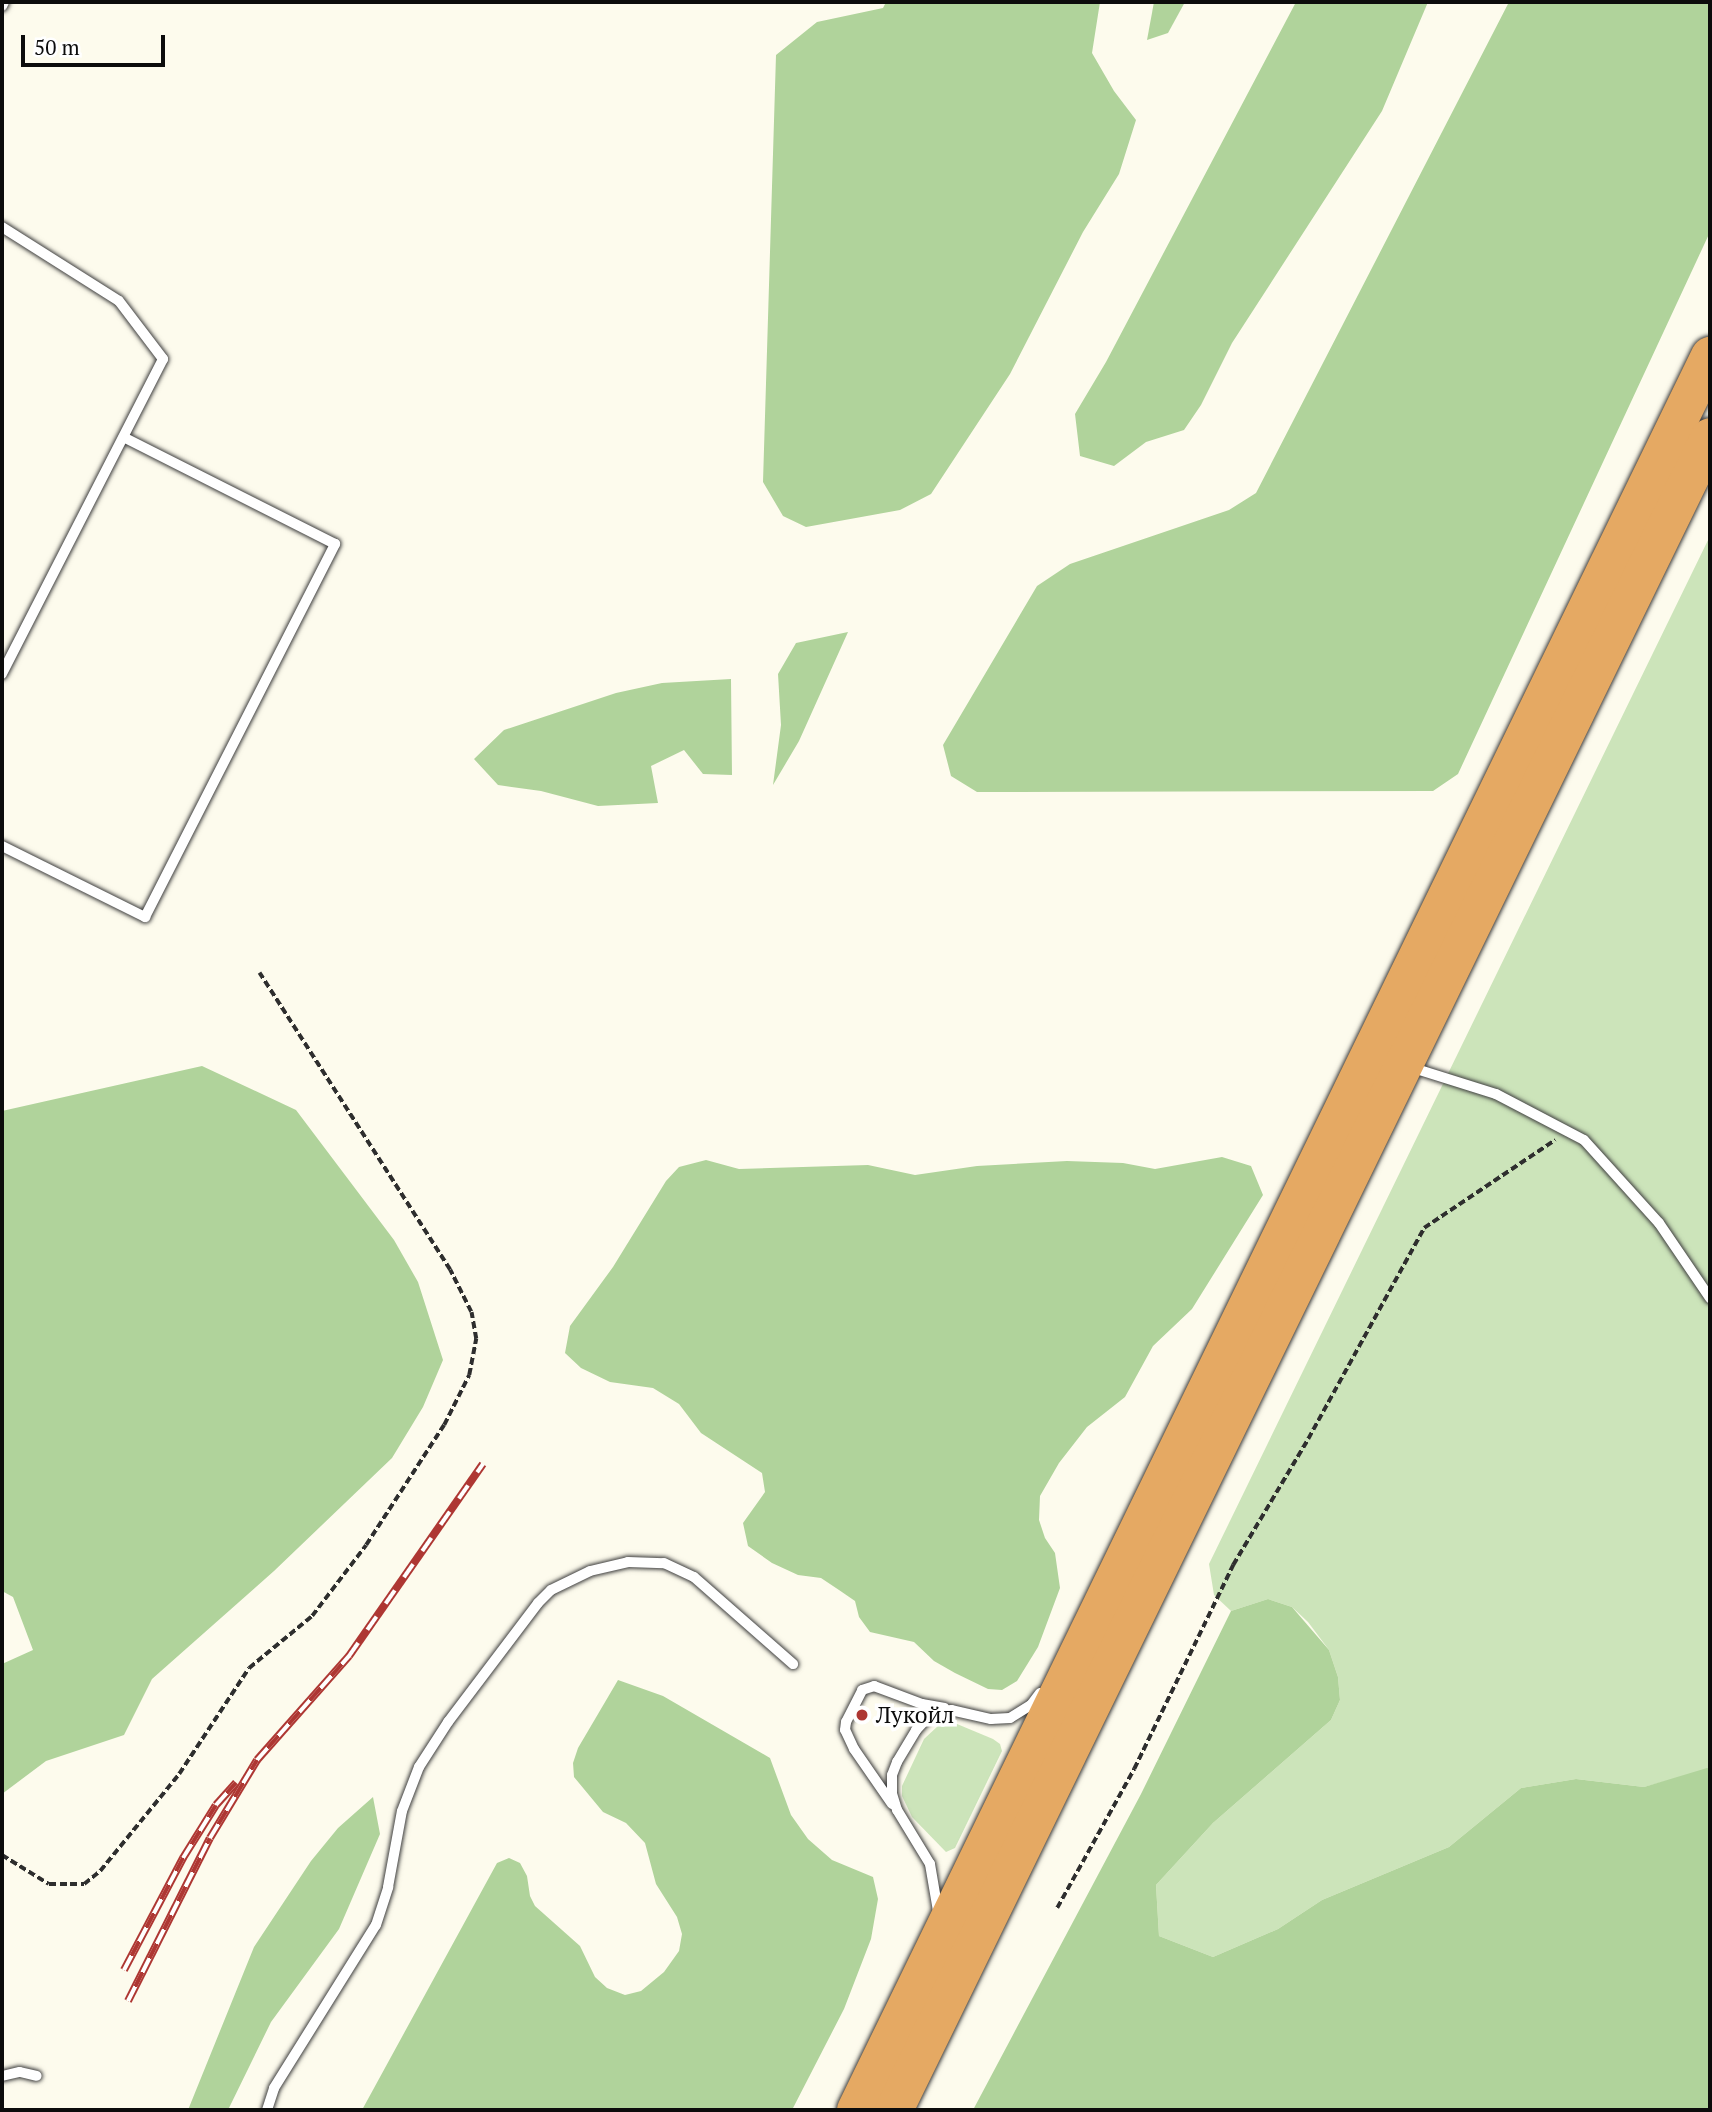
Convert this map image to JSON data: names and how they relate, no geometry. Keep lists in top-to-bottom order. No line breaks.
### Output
{"places":["Лукойл"],"scale_bar":"50 m"}
